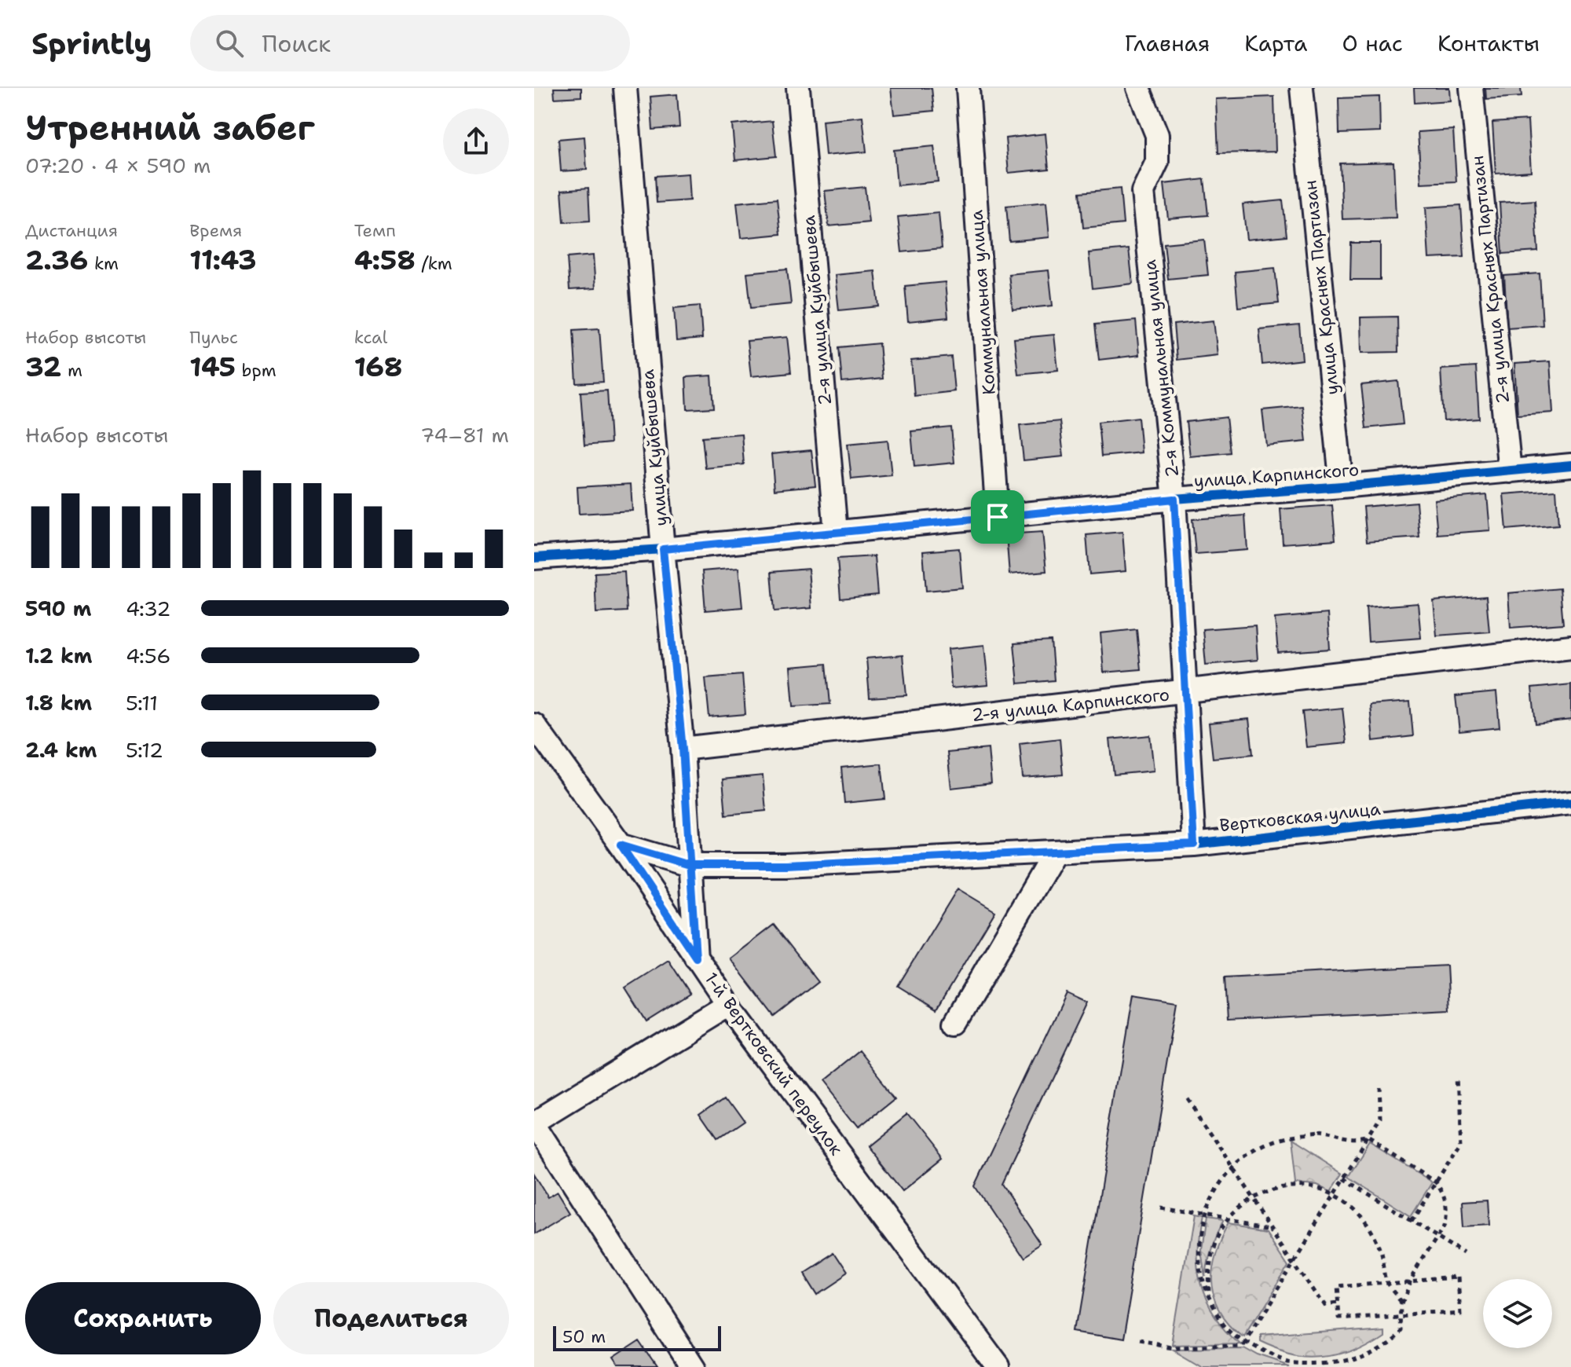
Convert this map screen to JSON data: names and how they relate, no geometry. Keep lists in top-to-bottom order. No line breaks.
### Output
{"streets":{"street":["2-я улица Красных Партизан","улица Красных Партизан","Коммунальная улица","2-я улица Куйбышева","2-я Коммунальная улица","улица Куйбышева","улица Карпинского","2-я улица Карпинского","Вертковская улица","1-й Вертковский переулок"]},"crossings":[["2-я улица Красных Партизан","улица Карпинского"],["улица Красных Партизан","улица Карпинского"],["Коммунальная улица","улица Карпинского"],["2-я улица Куйбышева","улица Карпинского"],["2-я Коммунальная улица","улица Карпинского"],["2-я Коммунальная улица","2-я улица Карпинского"],["2-я Коммунальная улица","Вертковская улица"],["улица Куйбышева","улица Карпинского"],["улица Куйбышева","2-я улица Карпинского"],["улица Куйбышева","Вертковская улица"],["улица Куйбышева","1-й Вертковский переулок"],["Вертковская улица","1-й Вертковский переулок"]],"scale_bar":"50 m","page":{"header":"Sprintly","search":"Поиск","nav":["Главная","Карта","О нас","Контакты"],"heading":["Утренний забег","07:20 · 4 × 590 m"],"stats":[["Дистанция","2.36 km"],["Время","11:43"],["Темп","4:58 /km"],["Набор высоты","32 m"],["Пульс","145 bpm"],["kcal","168"]],"chart":["Набор высоты","74–81 m"],"list":[{"name":"590 m","note":"4:32"},{"name":"1.2 km","note":"4:56"},{"name":"1.8 km","note":"5:11"},{"name":"2.4 km","note":"5:12"}],"buttons":["Сохранить","Поделиться"],"scale":"50 m"}}
